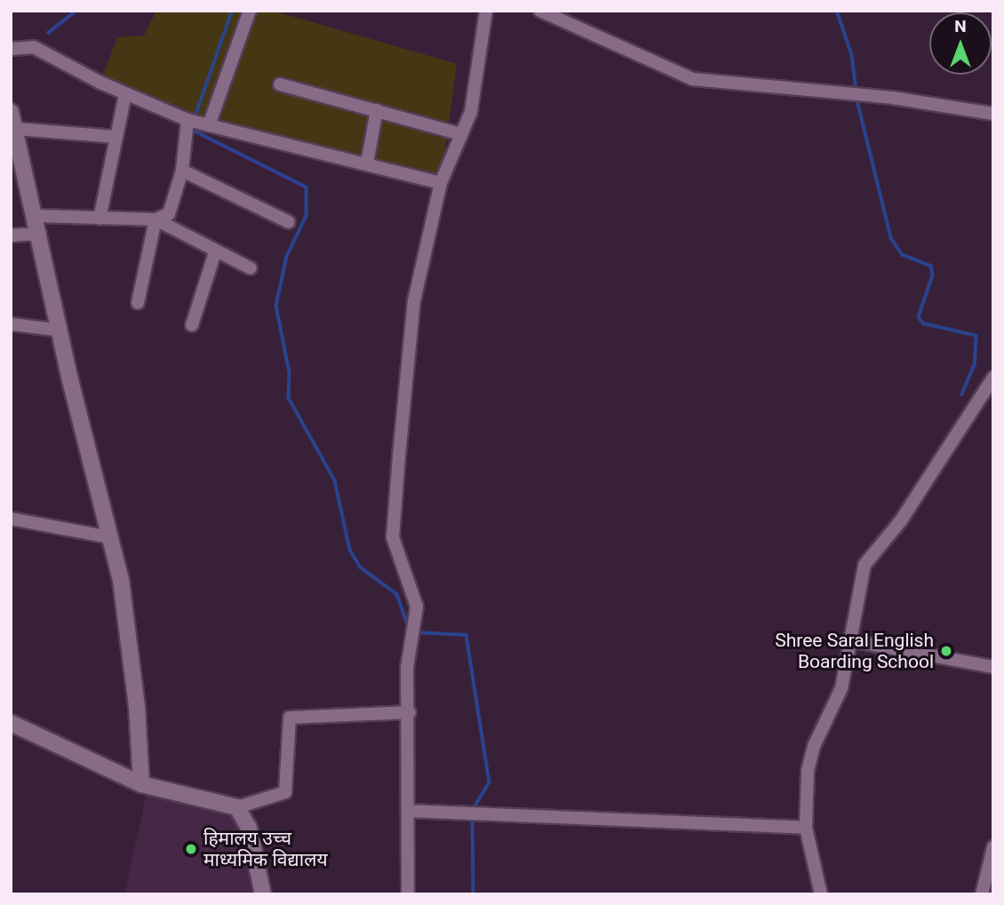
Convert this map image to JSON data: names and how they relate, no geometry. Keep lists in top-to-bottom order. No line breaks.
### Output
{"places":["Shree Saral English Boarding School","हिमालय उच्च माध्यमिक विद्यालय"],"north":"top"}
